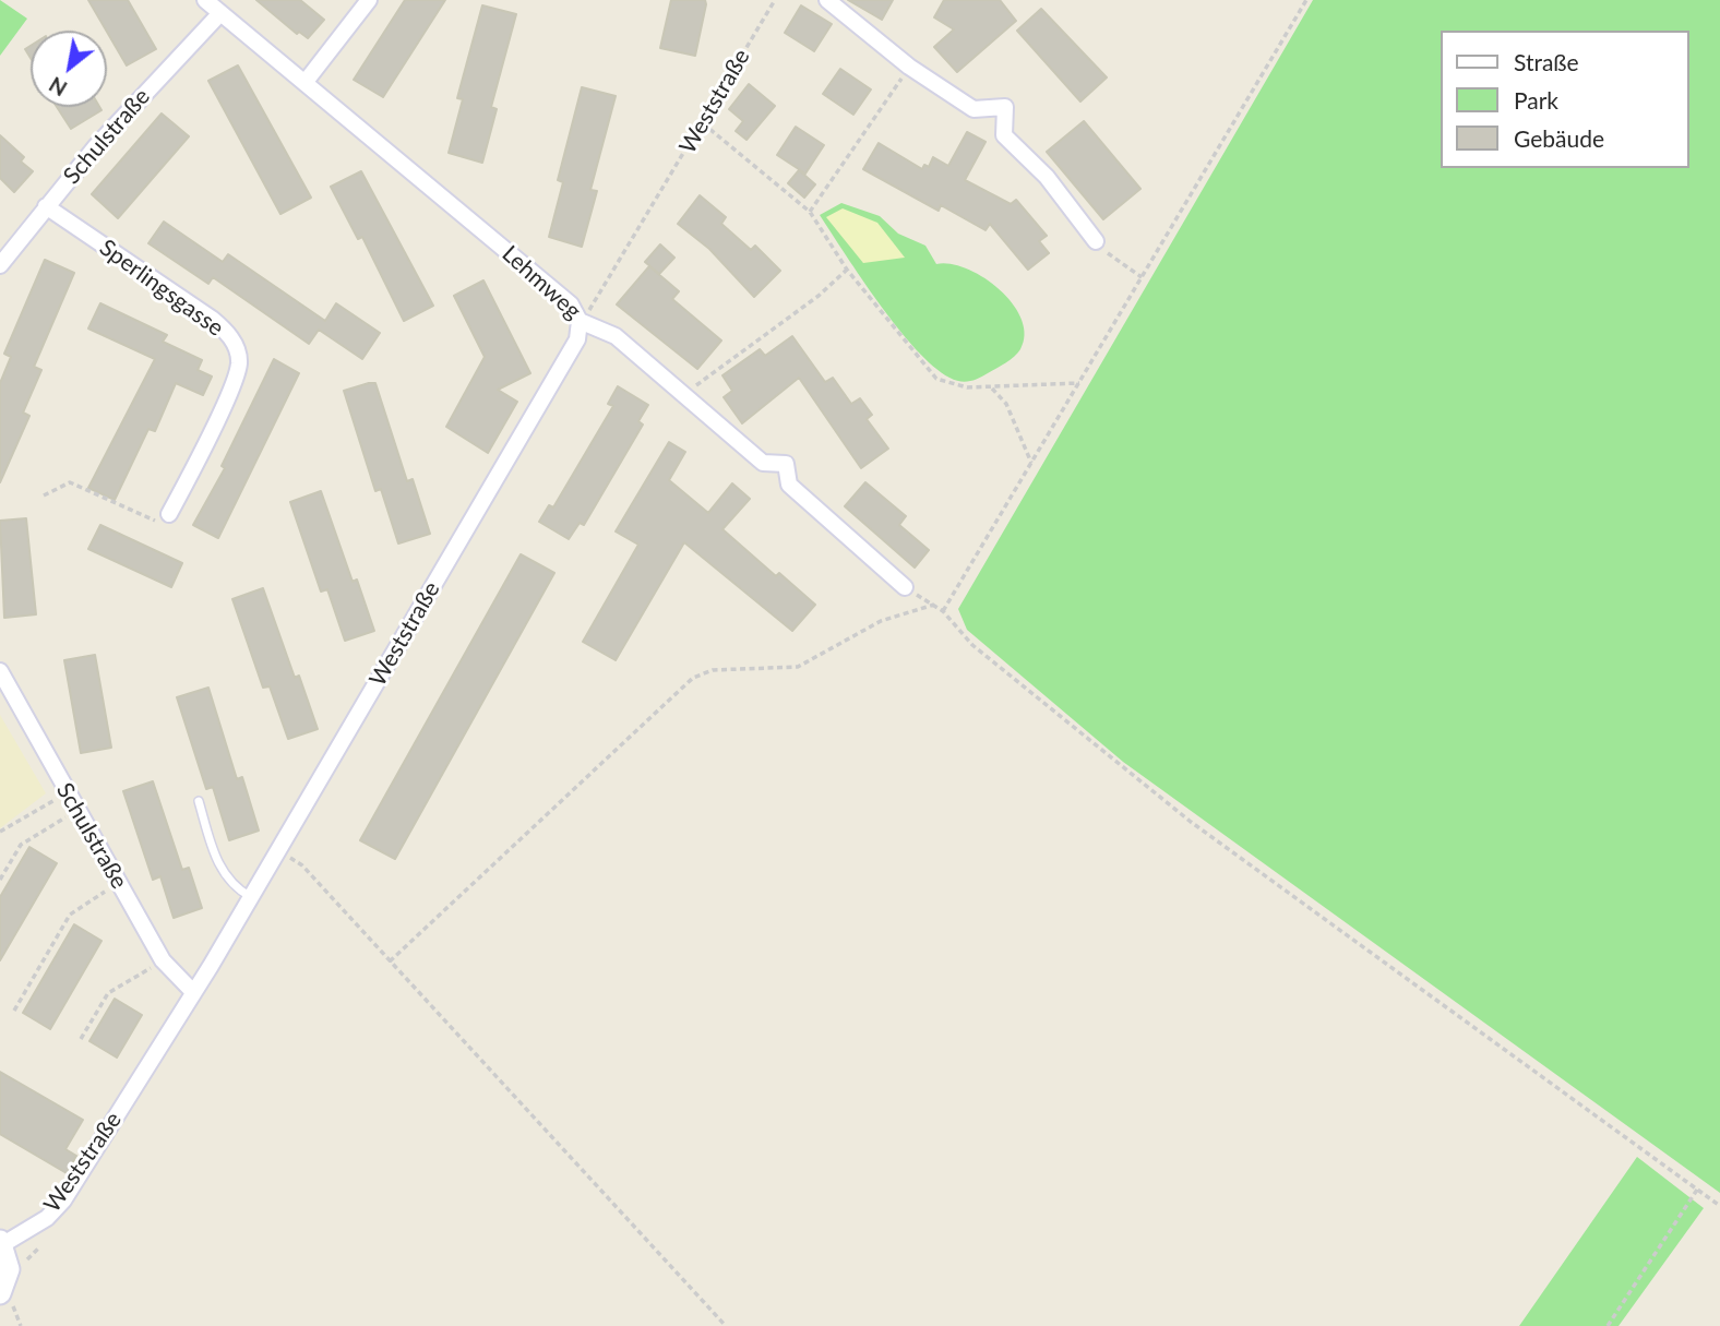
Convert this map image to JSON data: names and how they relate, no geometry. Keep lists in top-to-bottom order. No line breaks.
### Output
{"streets":{"street":["Weststraße","Schulstraße","Lehmweg","Sperlingsgasse"]},"crossings":[["Weststraße","Schulstraße"],["Weststraße","Lehmweg"],["Schulstraße","Lehmweg"],["Schulstraße","Sperlingsgasse"]],"legend":["Straße","Park","Gebäude"],"north":"bottom left"}
